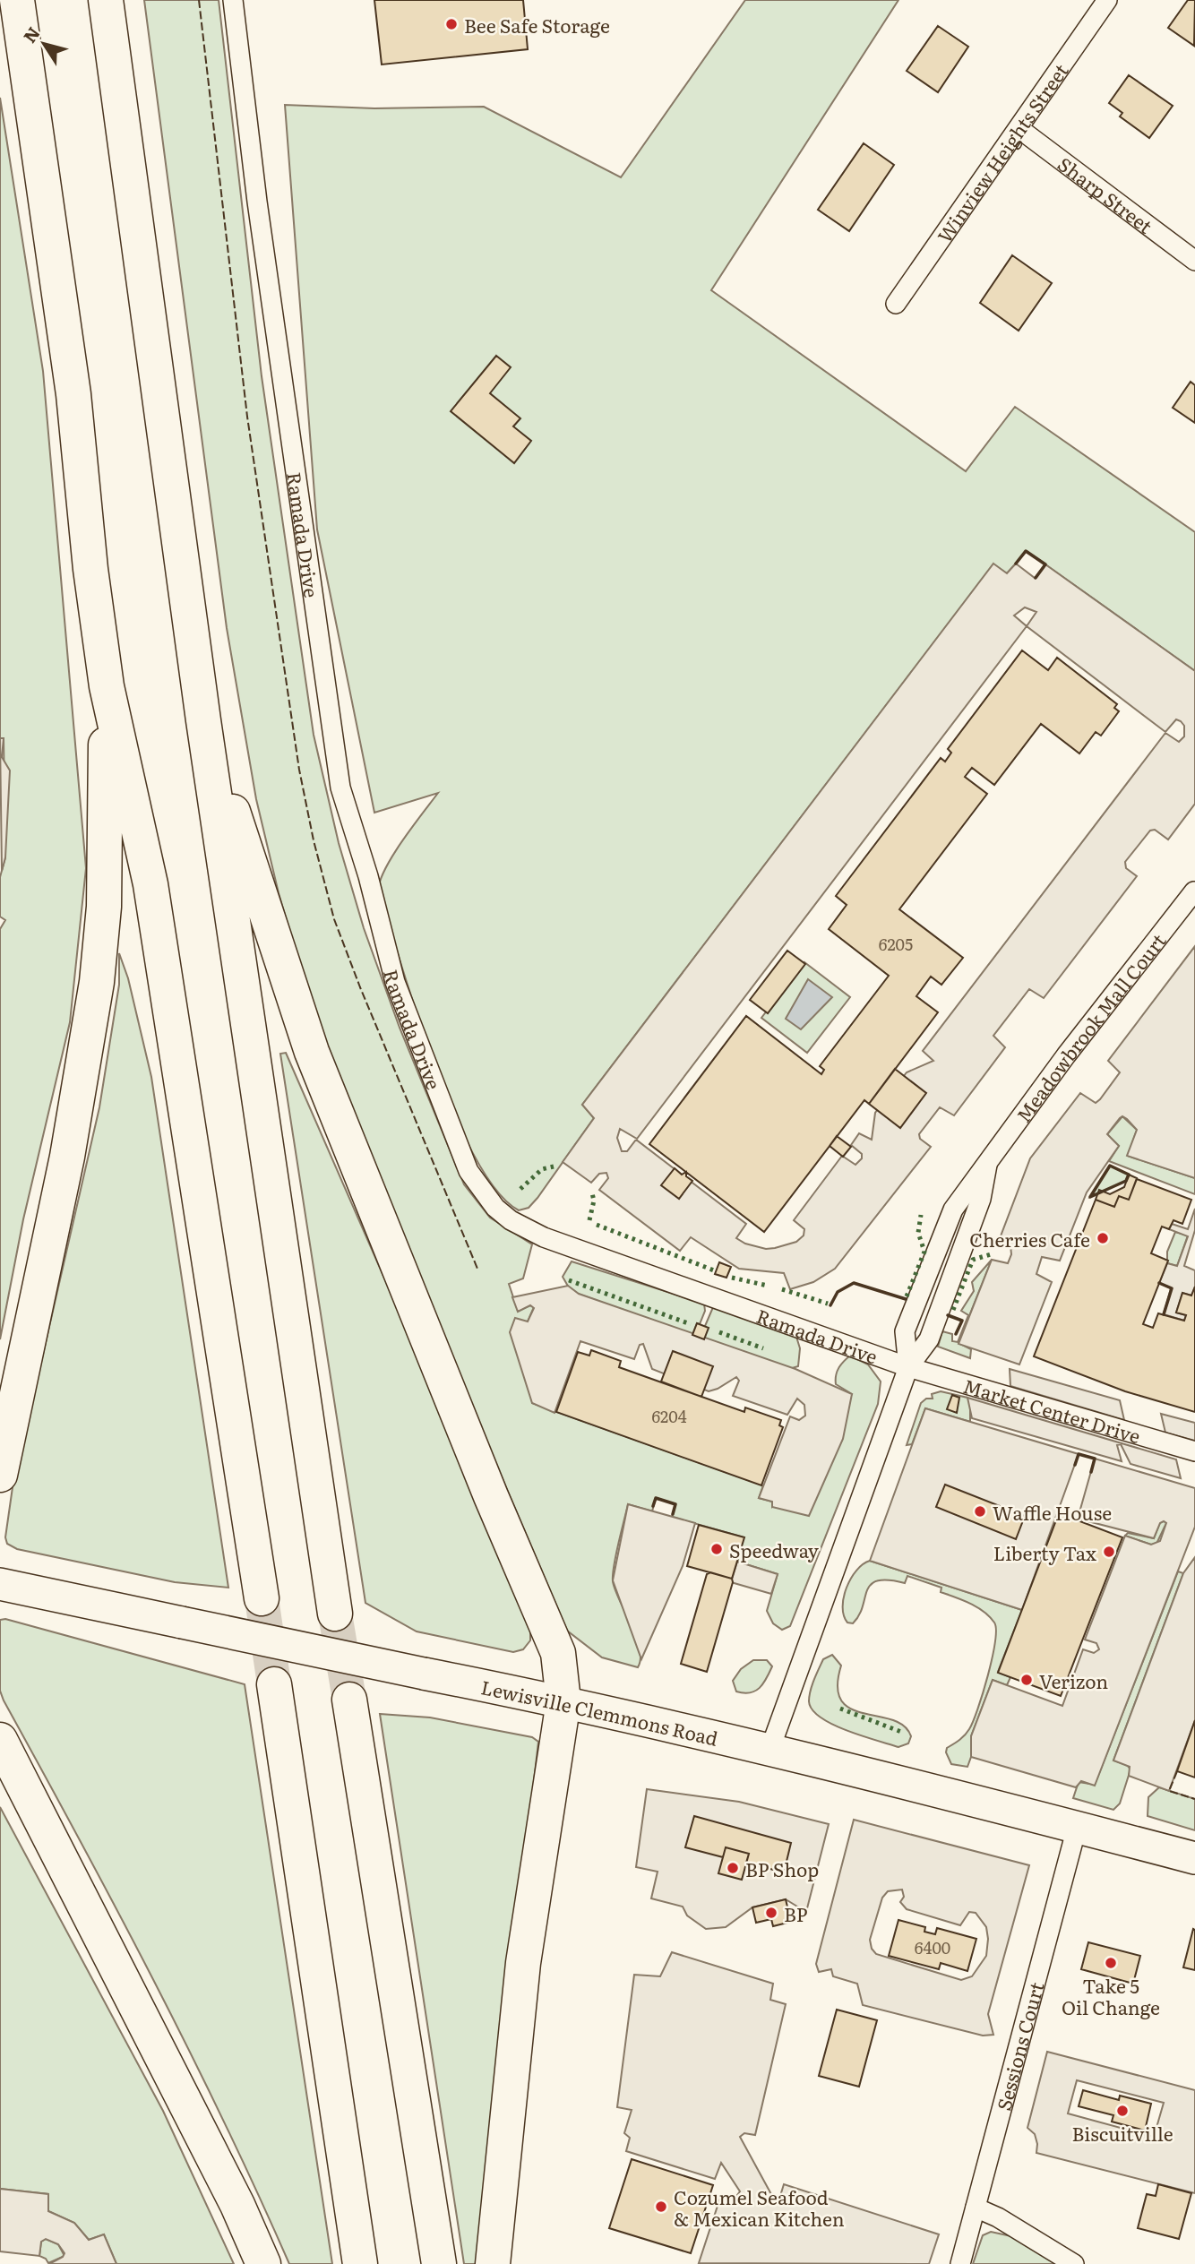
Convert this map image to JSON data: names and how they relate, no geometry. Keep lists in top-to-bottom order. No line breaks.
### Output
{"streets":{"main road":["Lewisville Clemmons Road"],"street":["Winview Heights Street","Sharp Street","Ramada Drive","Meadowbrook Mall Court","Market Center Drive","Sessions Court"]},"crossings":[["Winview Heights Street","Sharp Street"],["Ramada Drive","Meadowbrook Mall Court"],["Ramada Drive","Market Center Drive"],["Meadowbrook Mall Court","Market Center Drive"],["Lewisville Clemmons Road","Sessions Court"]],"places":["Bee Safe Storage","Cherries Cafe","Waffle House","Speedway","Liberty Tax","Verizon","BP Shop","BP","Take 5 Oil Change","Biscuitville","Cozumel Seafood & Mexican Kitchen"],"house_numbers":["6205","6204","6400"],"north":"top left"}
